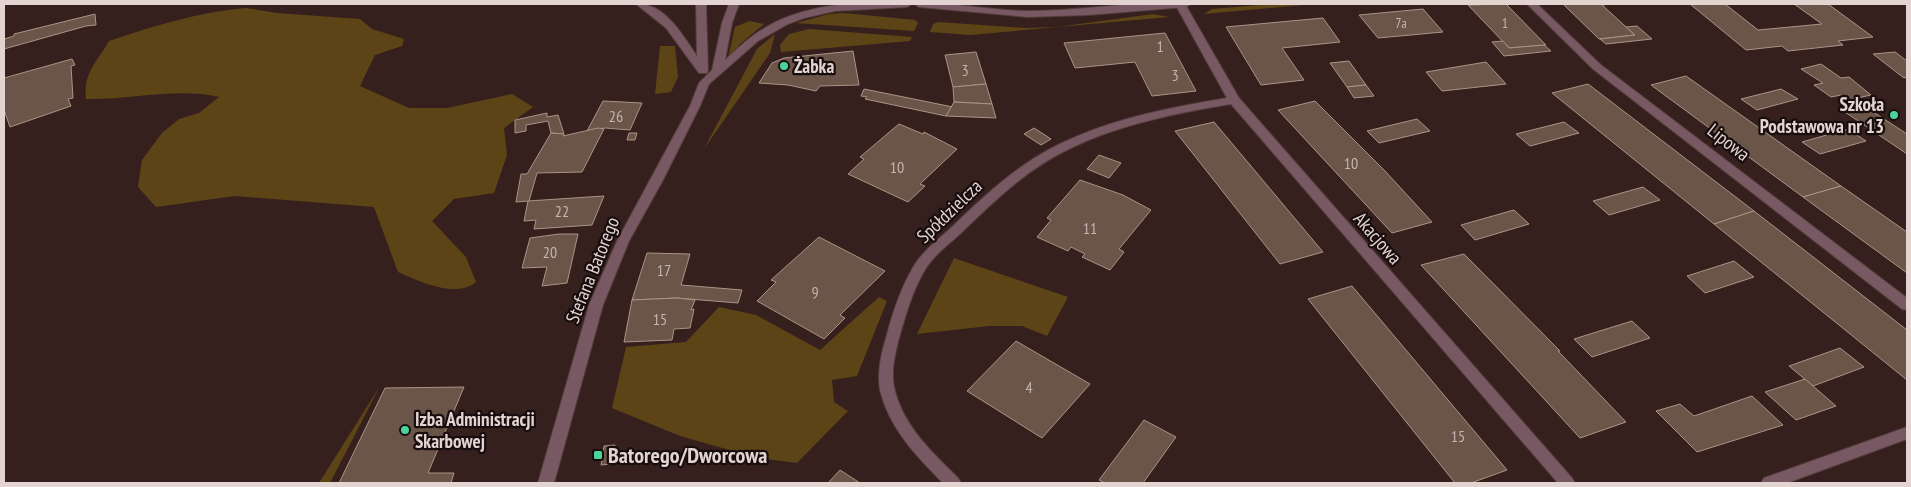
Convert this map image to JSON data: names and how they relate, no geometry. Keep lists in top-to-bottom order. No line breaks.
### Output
{"streets":{"street":["Lipowa","Spółdzielcza","Akacjowa","Stefana Batorego"]},"crossings":[["Spółdzielcza","Akacjowa"]],"places":{"other":["Żabka","Szkoła Podstawowa nr 13","Izba Administracji Skarbowej"],"transit":["Batorego/Dworcowa"]},"house_numbers":["7a","1","1","3","3","26","10","10","22","11","20","17","9","15","4","15"]}
